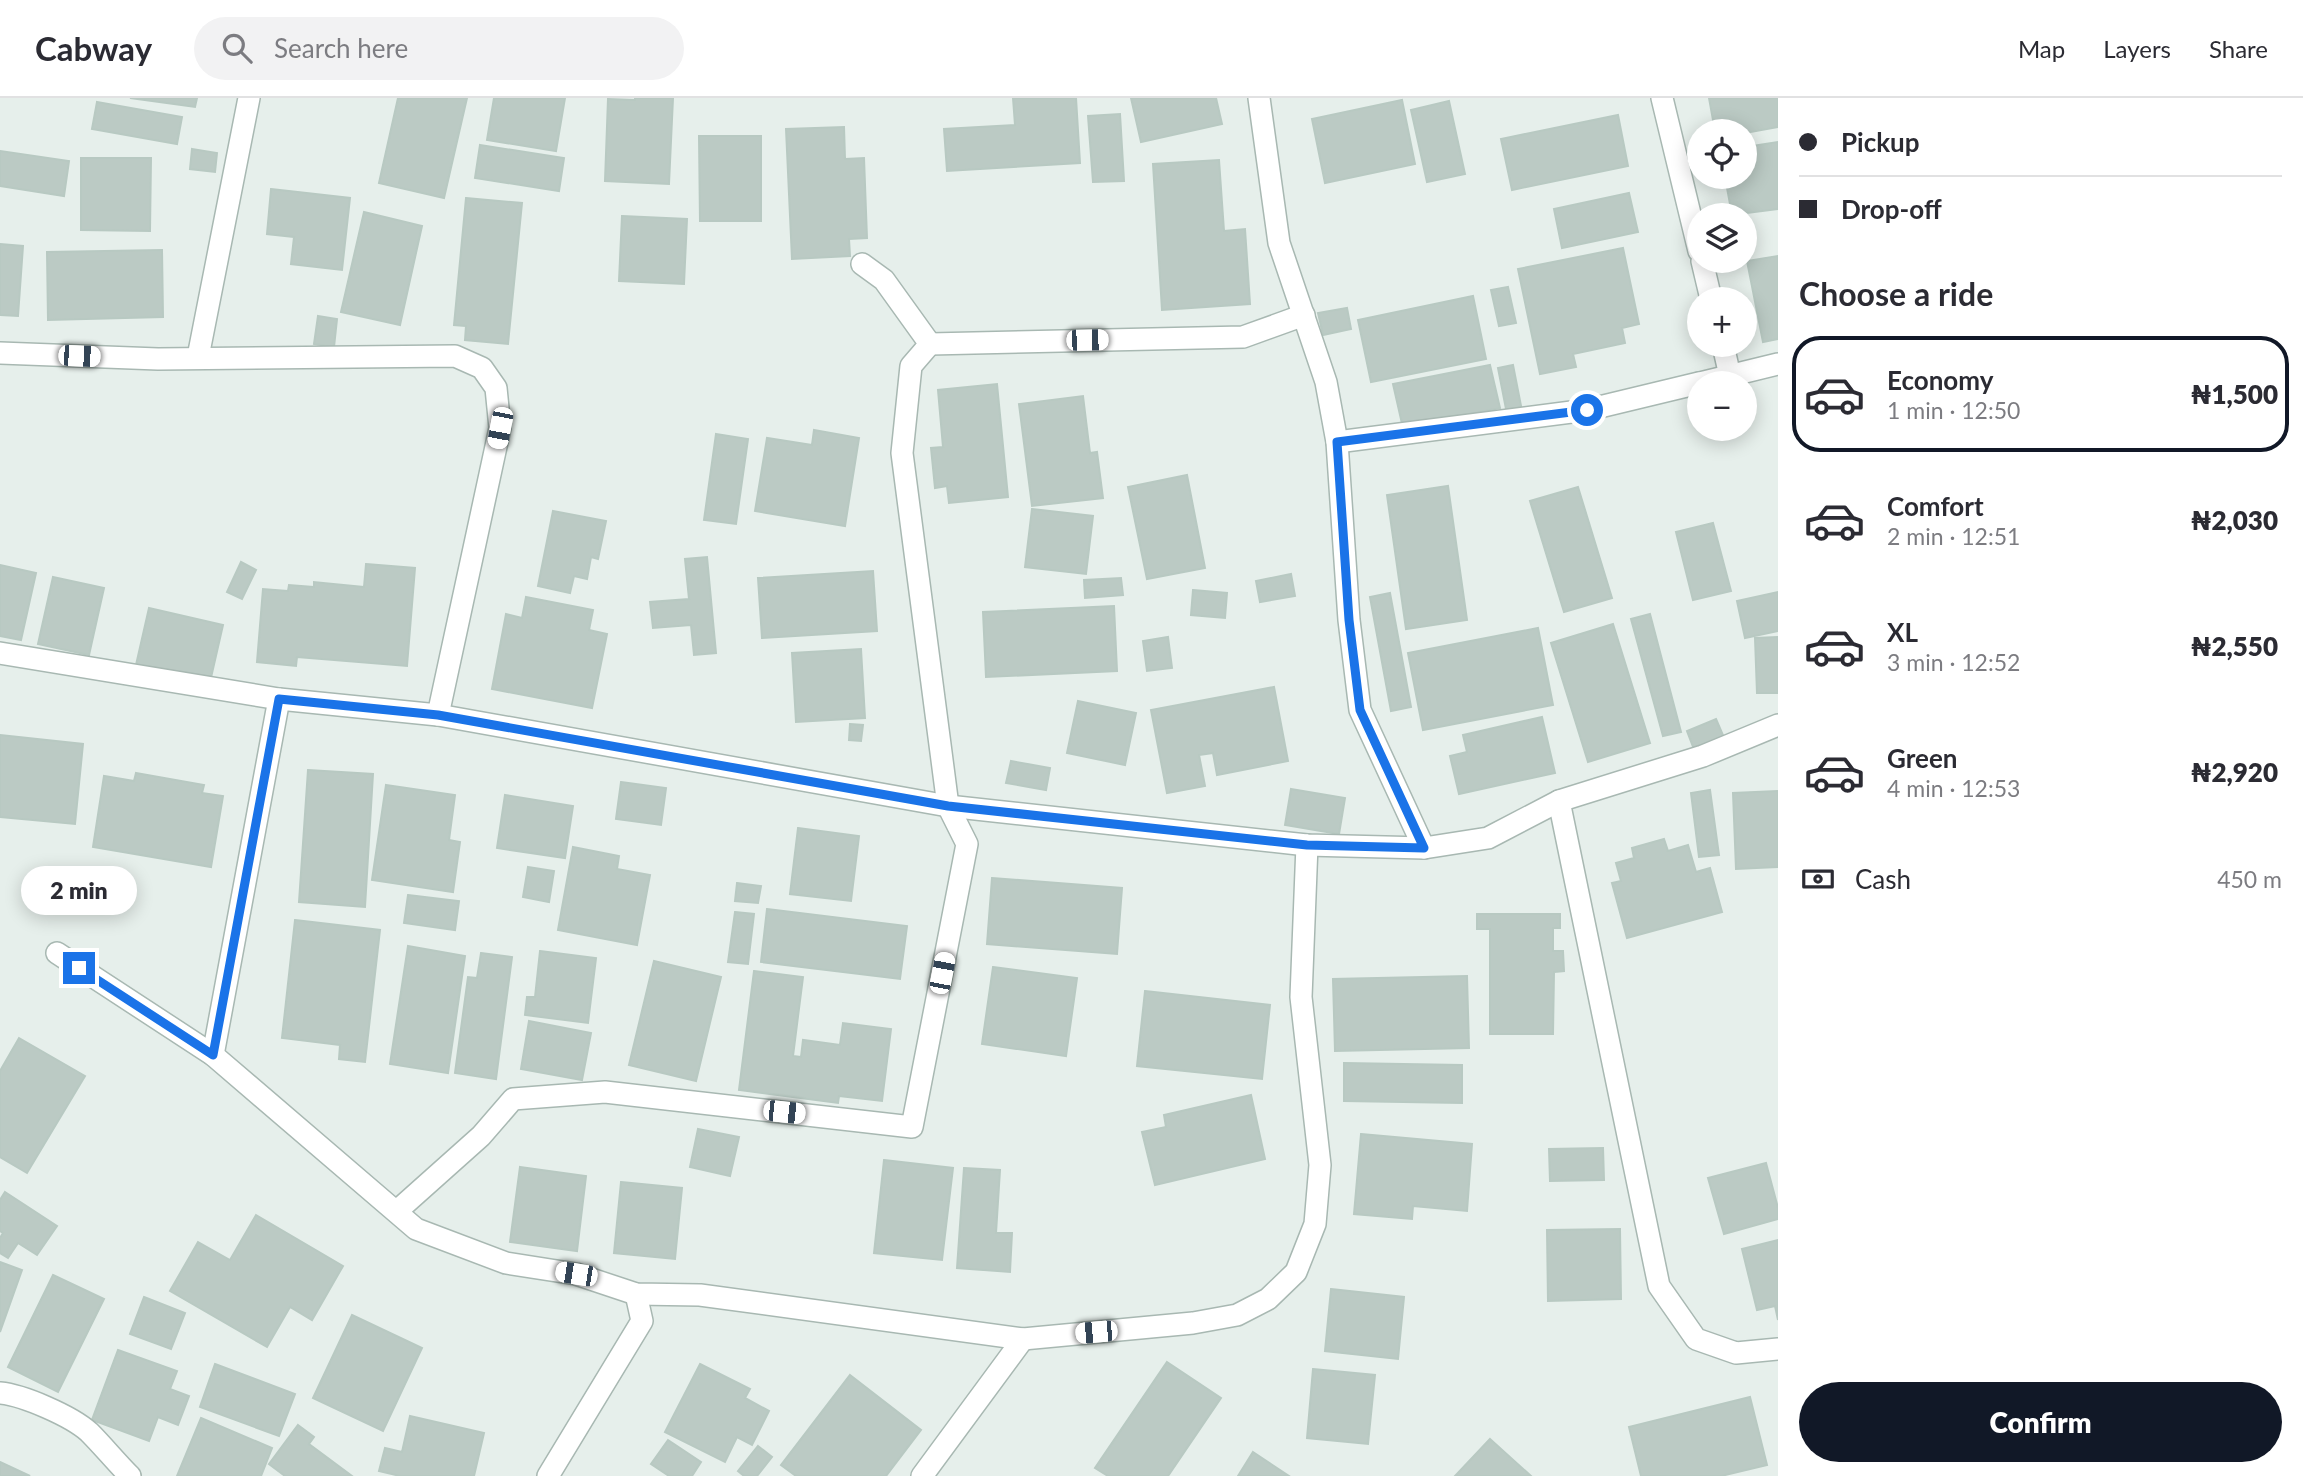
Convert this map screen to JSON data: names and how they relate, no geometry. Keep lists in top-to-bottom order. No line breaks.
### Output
{"page":{"header":"Cabway","search":"Search here","nav":["Map","Layers","Share"],"banner":["Pickup","Drop-off"],"map_buttons":["+","−"],"heading":"Choose a ride","list":[{"name":"Economy","note":"1 min · 12:50","value":"₦1,500"},{"name":"Comfort","note":"2 min · 12:51","value":"₦2,030"},{"name":"XL","note":"3 min · 12:52","value":"₦2,550"},{"name":"Green","note":"4 min · 12:53","value":"₦2,920"}],"pay":["Cash","450 m"],"bubble":"2 min","buttons":"Confirm"}}
